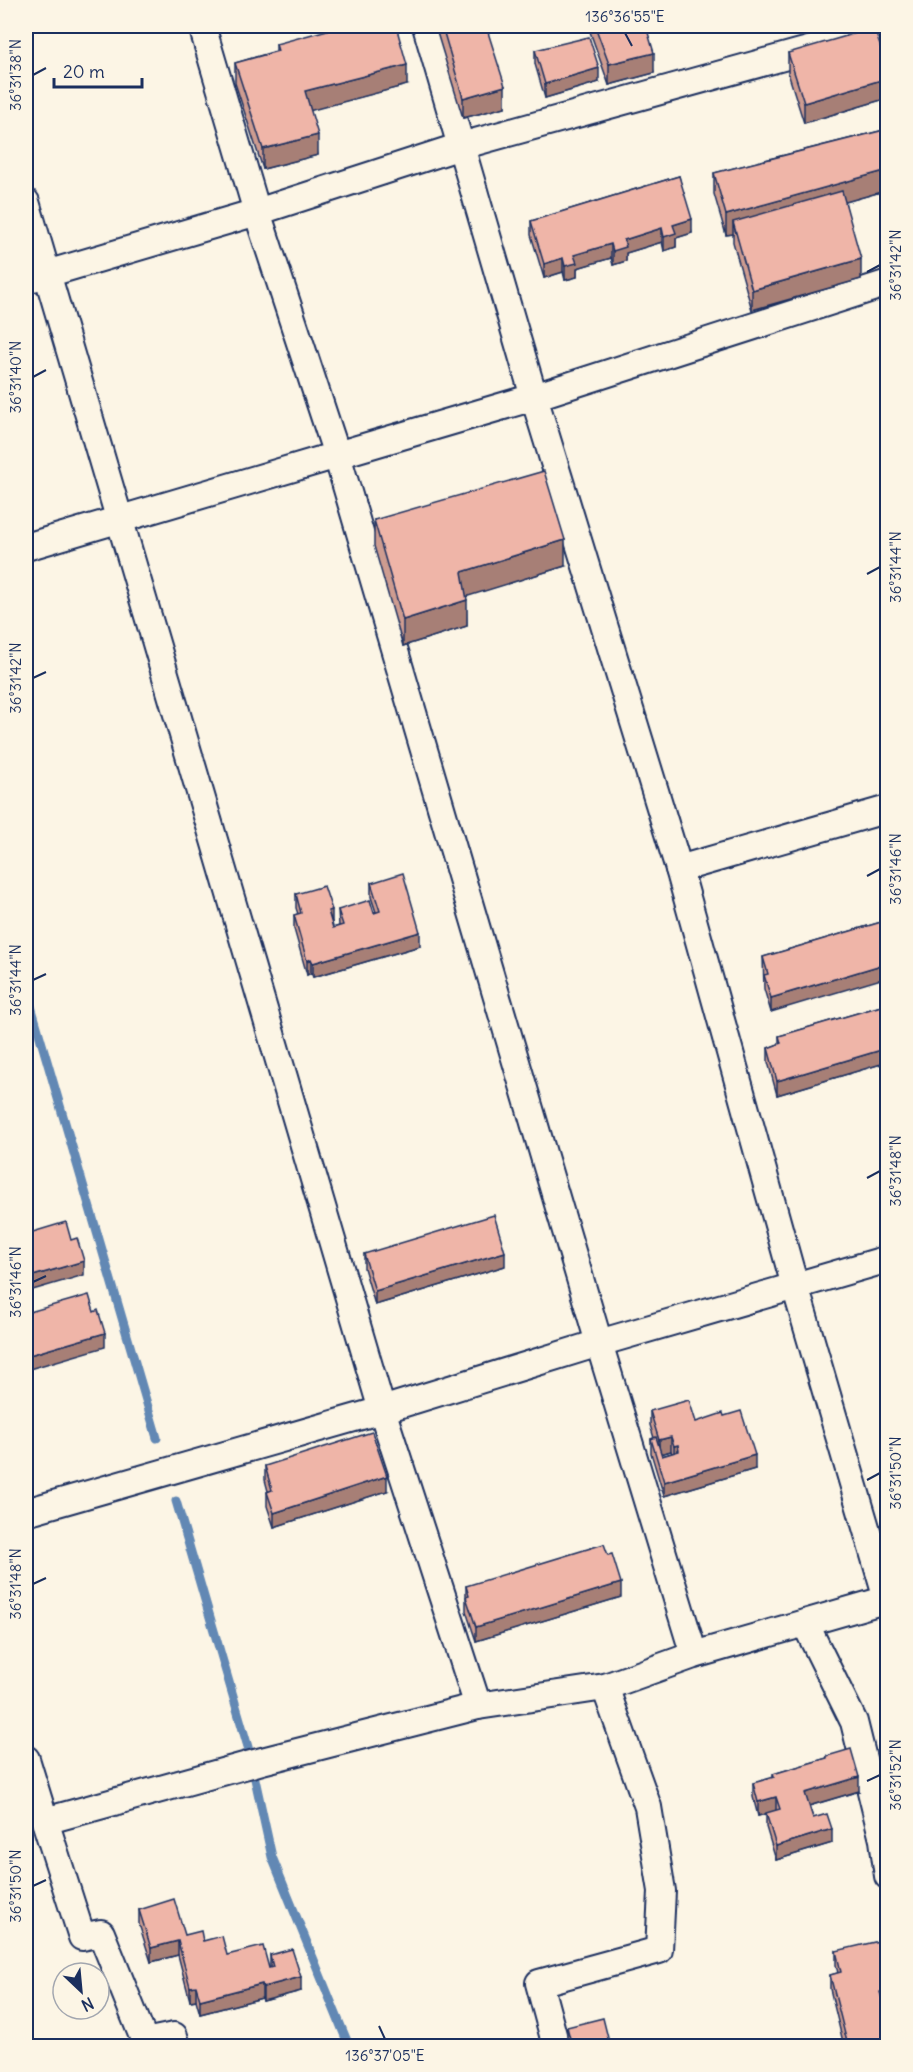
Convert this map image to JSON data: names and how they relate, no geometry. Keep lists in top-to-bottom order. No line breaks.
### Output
{"scale_bar":"20 m","north":"bottom right","coordinates":["136°36'55\"E","36°31'38\"N","36°31'42\"N","36°31'40\"N","36°31'44\"N","36°31'46\"N","36°31'48\"N","36°31'50\"N","36°31'52\"N","136°37'05\"E"]}
